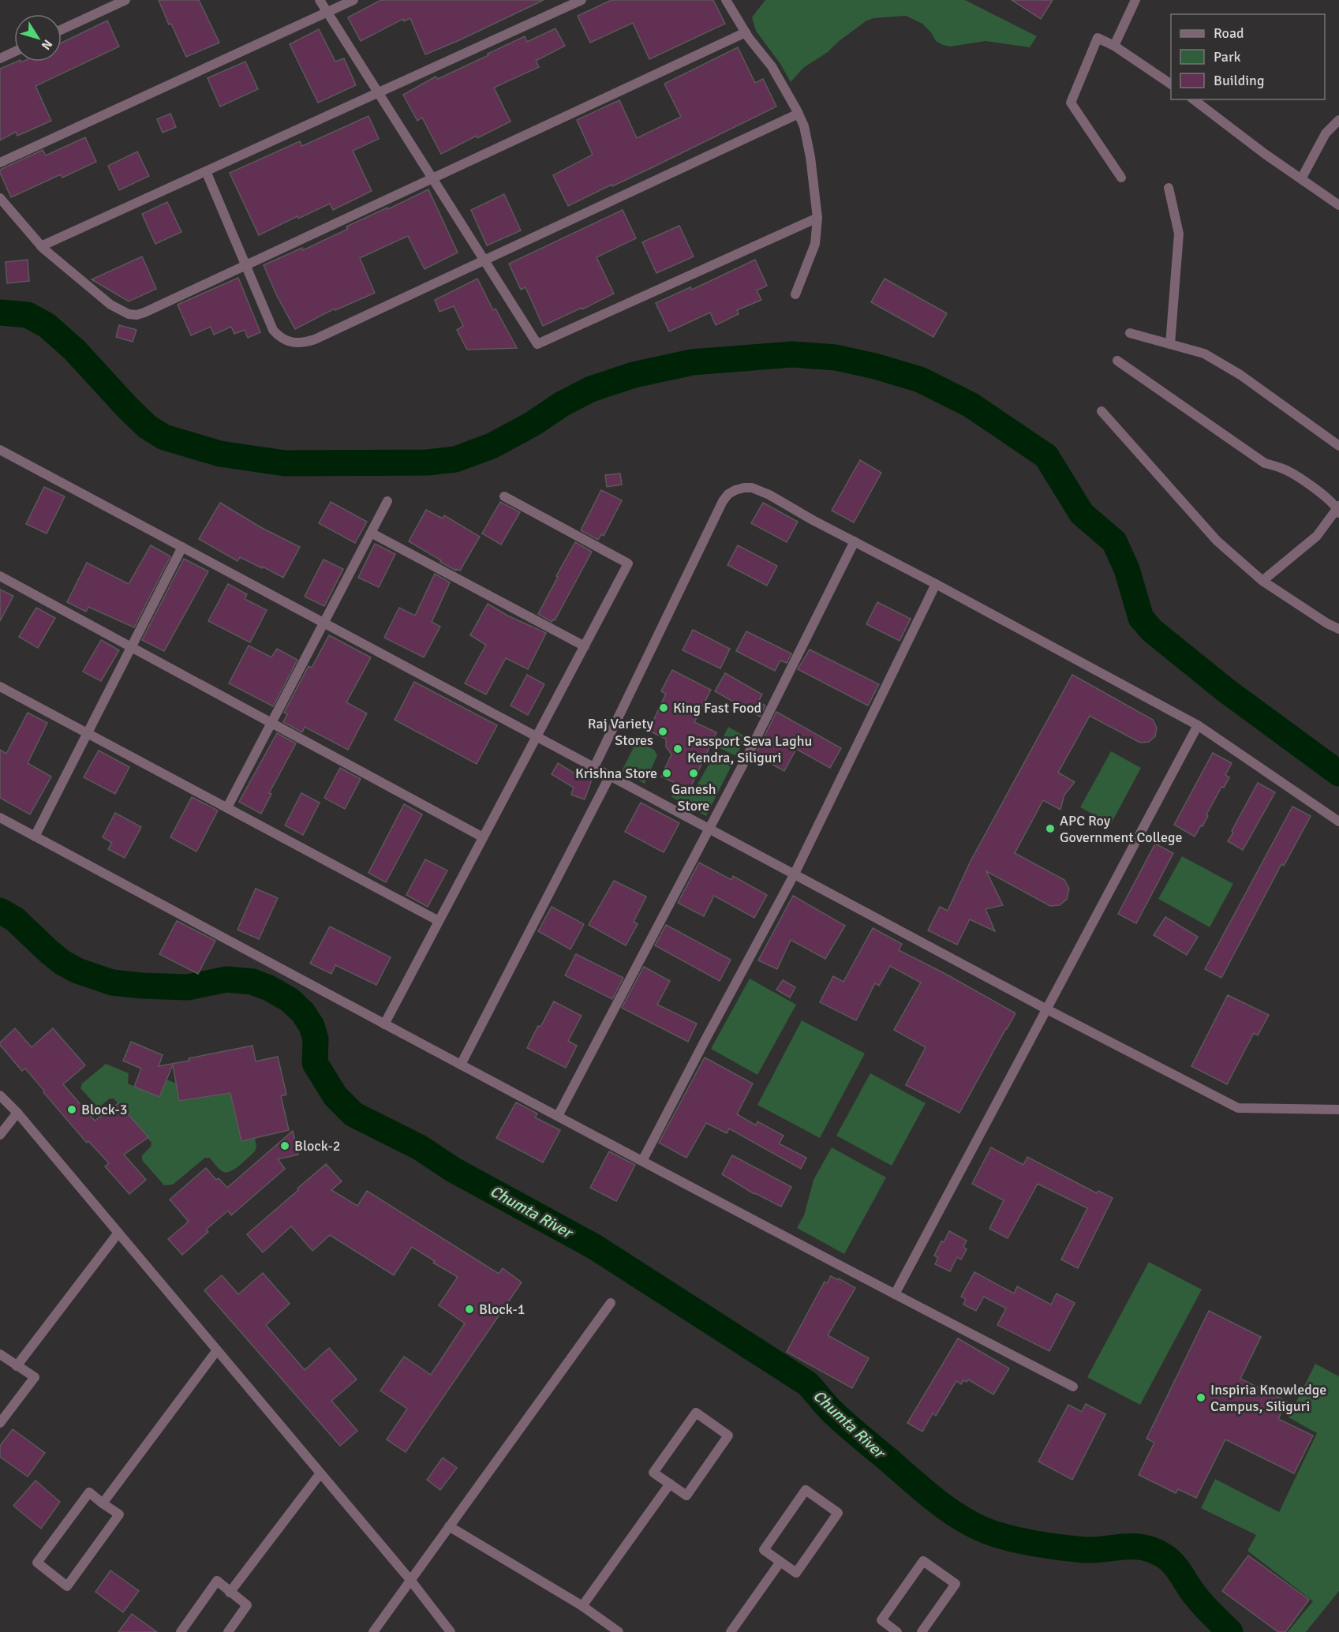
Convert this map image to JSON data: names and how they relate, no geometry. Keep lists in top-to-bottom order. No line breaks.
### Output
{"water":["Chumta River"],"places":["King Fast Food","Raj Variety Stores","Passport Seva Laghu Kendra, Siliguri","Krishna Store","Ganesh Store","APC Roy Government College","Block-3","Block-2","Block-1","Inspiria Knowledge Campus, Siliguri"],"legend":["Road","Park","Building"],"north":"bottom right"}
